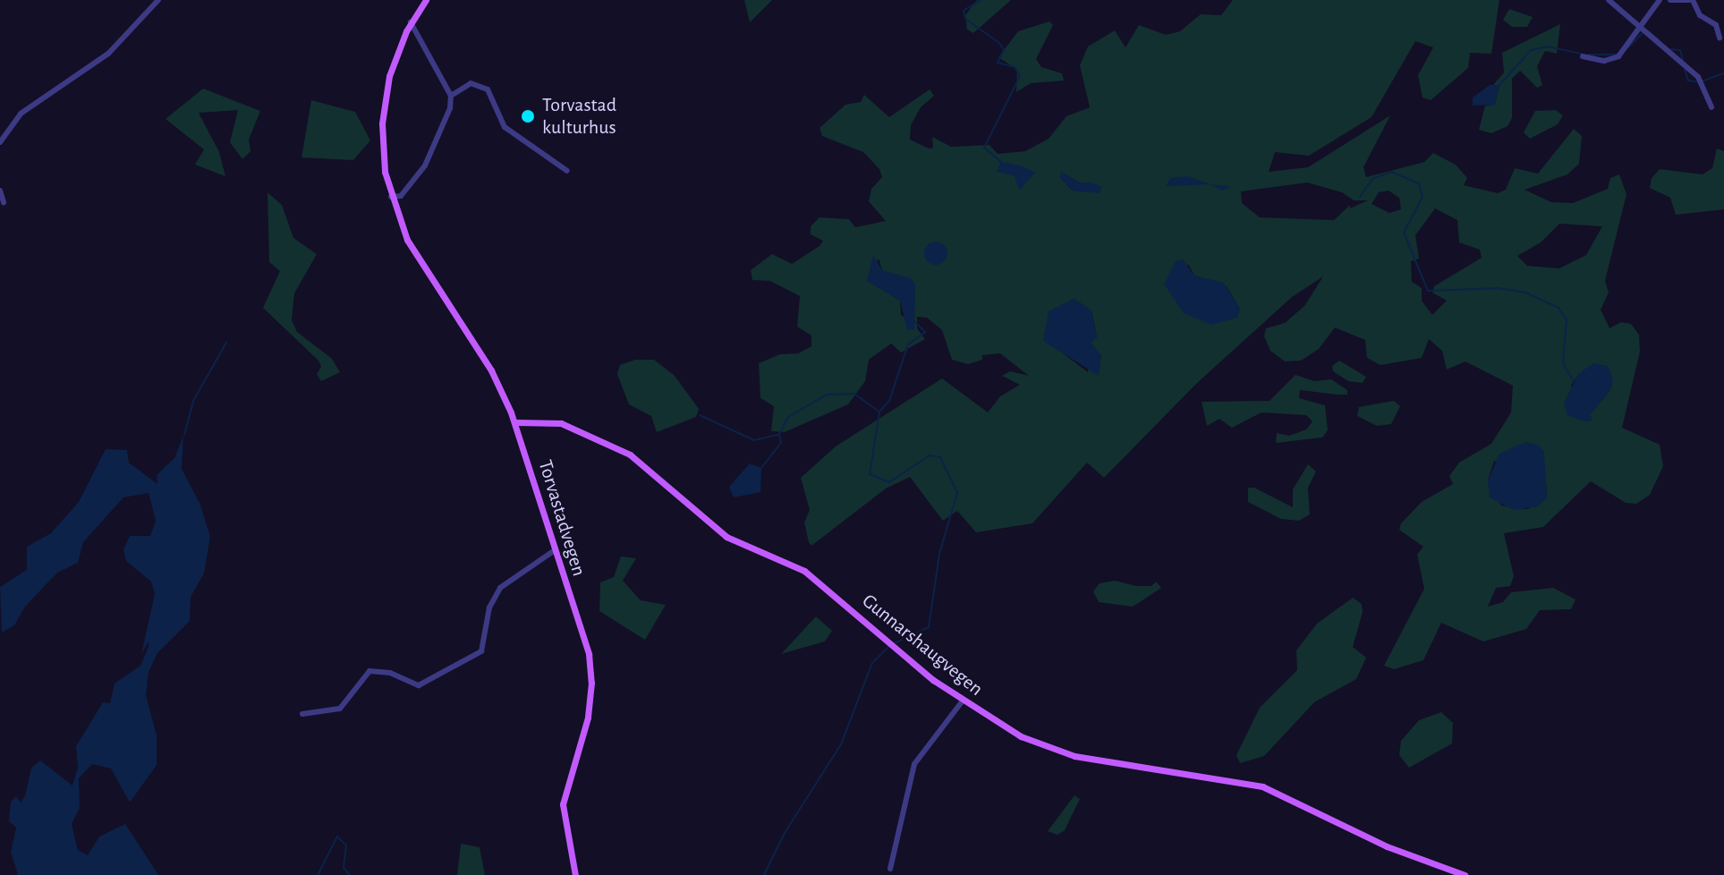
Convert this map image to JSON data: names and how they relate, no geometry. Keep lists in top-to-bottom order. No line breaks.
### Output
{"streets":{"main road":["Torvastadvegen","Gunnarshaugvegen"]},"crossings":[["Torvastadvegen","Gunnarshaugvegen"]],"places":["Torvastad kulturhus"]}
